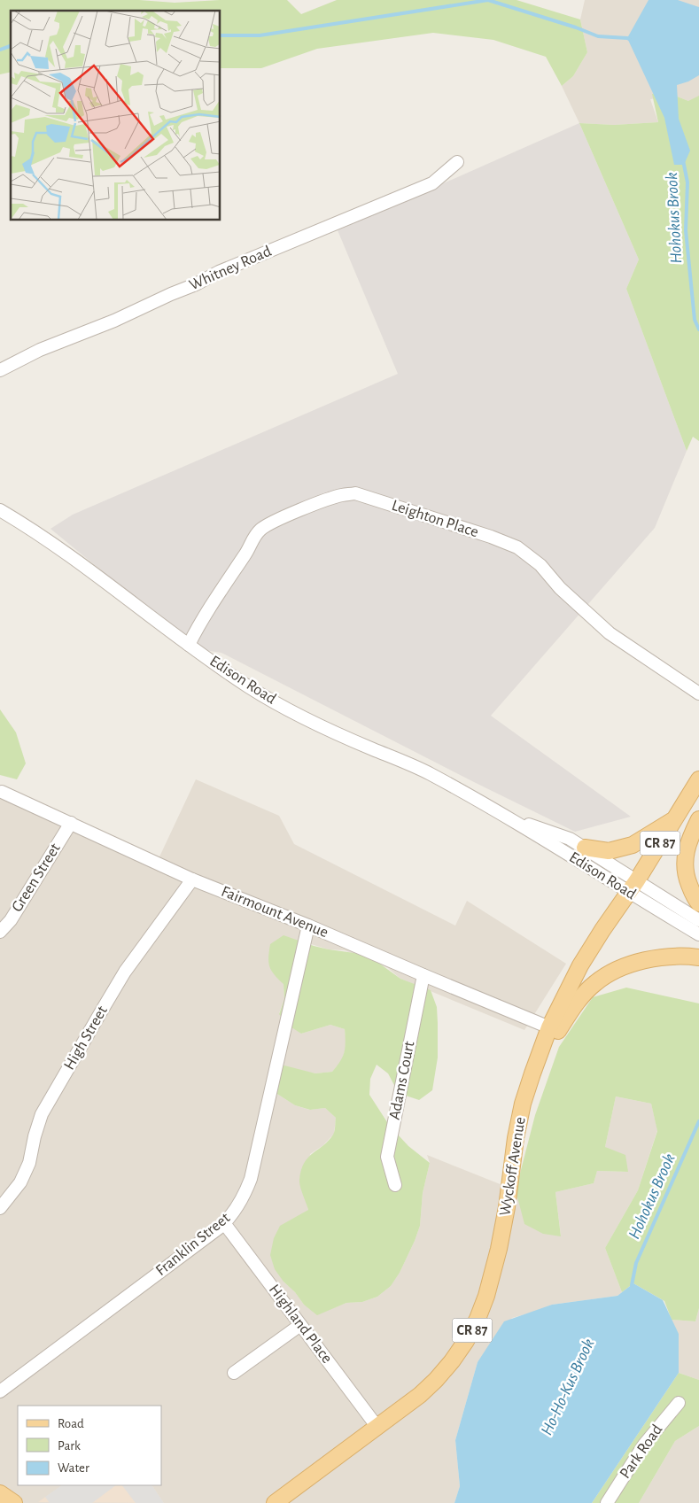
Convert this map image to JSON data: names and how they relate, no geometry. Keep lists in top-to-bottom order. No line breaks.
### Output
{"streets":{"main road":["CR 87","Wyckoff Avenue"],"street":["Whitney Road","Leighton Place","Edison Road","Green Street","Fairmount Avenue","High Street","Adams Court","Franklin Street","Highland Place","Park Road"]},"crossings":[["Leighton Place","Edison Road"],["Edison Road","Wyckoff Avenue"],["Green Street","Fairmount Avenue"],["Fairmount Avenue","High Street"],["Fairmount Avenue","Adams Court"],["Fairmount Avenue","Wyckoff Avenue"],["Fairmount Avenue","Franklin Street"],["Wyckoff Avenue","Highland Place"],["Franklin Street","Highland Place"]],"water":["Hohokus Brook","Ho-Ho-Kus Brook"],"legend":["Road","Park","Water"]}
